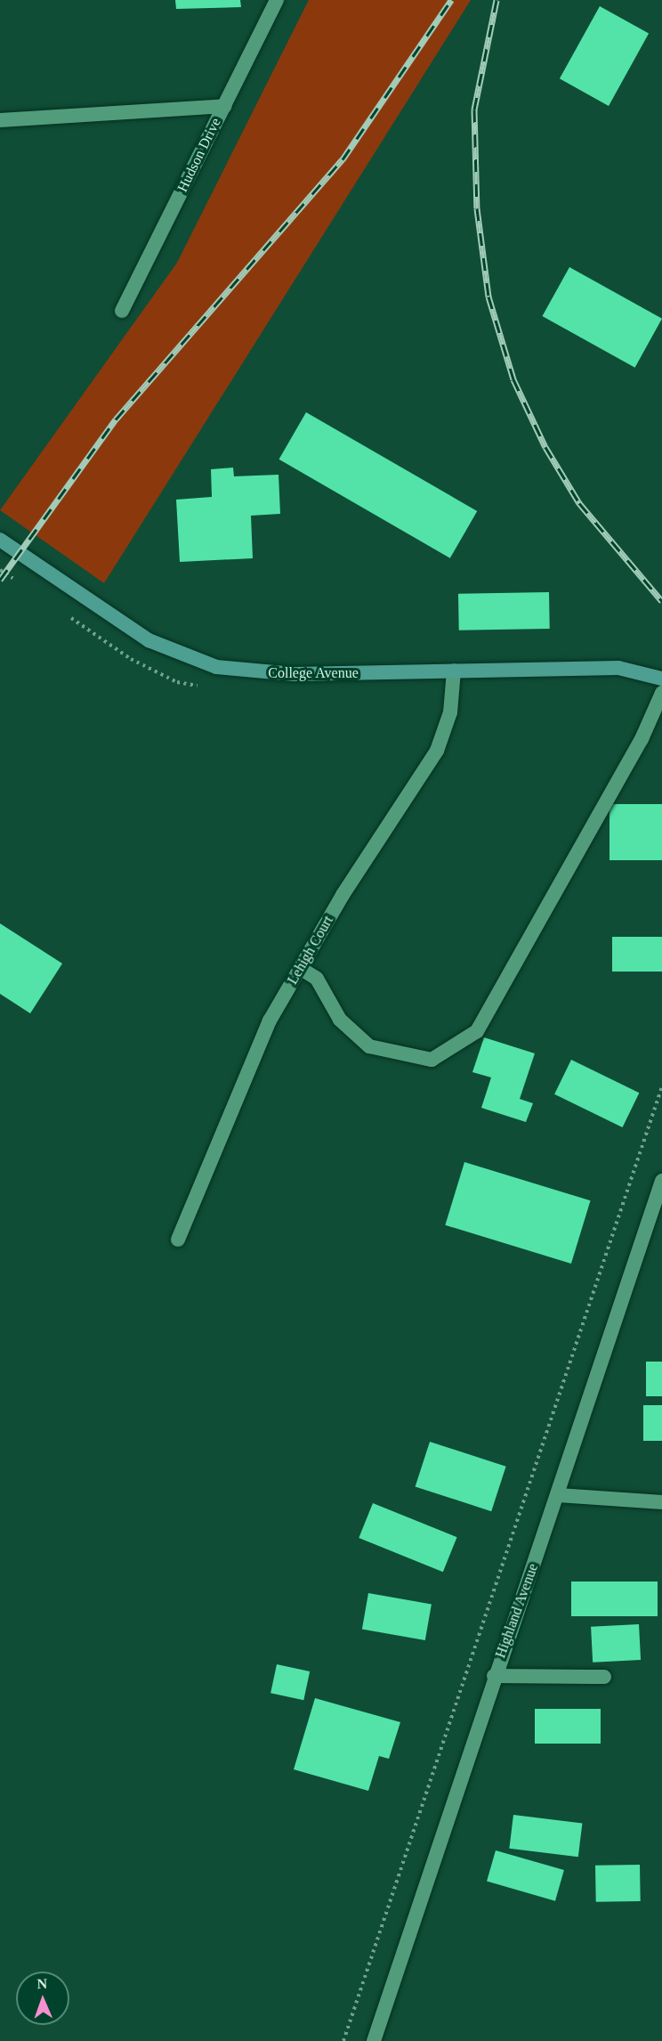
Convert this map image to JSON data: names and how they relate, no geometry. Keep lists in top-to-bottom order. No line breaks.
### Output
{"streets":{"main road":["College Avenue"],"street":["Hudson Drive","Lehigh Court","Highland Avenue"]},"crossings":[["College Avenue","Lehigh Court"]],"north":"top"}
